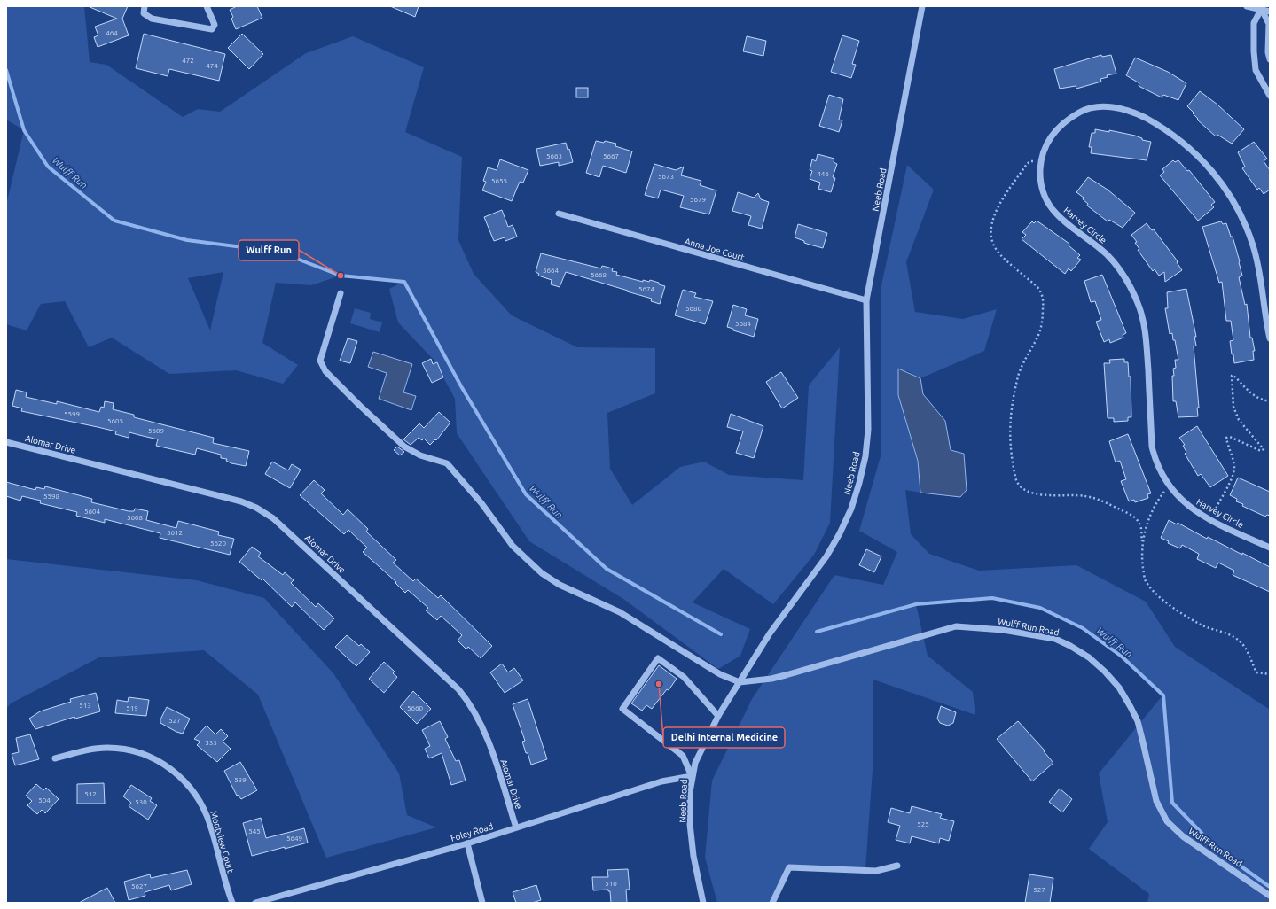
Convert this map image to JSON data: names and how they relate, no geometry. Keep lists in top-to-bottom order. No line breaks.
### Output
{"streets":{"street":["Neeb Road","Harvey Circle","Anna Joe Court","Alomar Drive","Wulff Run Road","Foley Road","Montview Court"]},"crossings":[["Neeb Road","Anna Joe Court"],["Neeb Road","Wulff Run Road"],["Neeb Road","Foley Road"],["Alomar Drive","Foley Road"]],"water":["Wulff Run"],"places":["Wulff Run","Delhi Internal Medicine"],"house_numbers":["464","472","474","5663","5667","446","5673","5655","5679","5664","5668","5674","5680","5684","5599","5605","5609","5598","5604","5608","5612","5620","513","519","5660","527","533","539","512","504","530","525","545","5649","510","5627","527"]}
